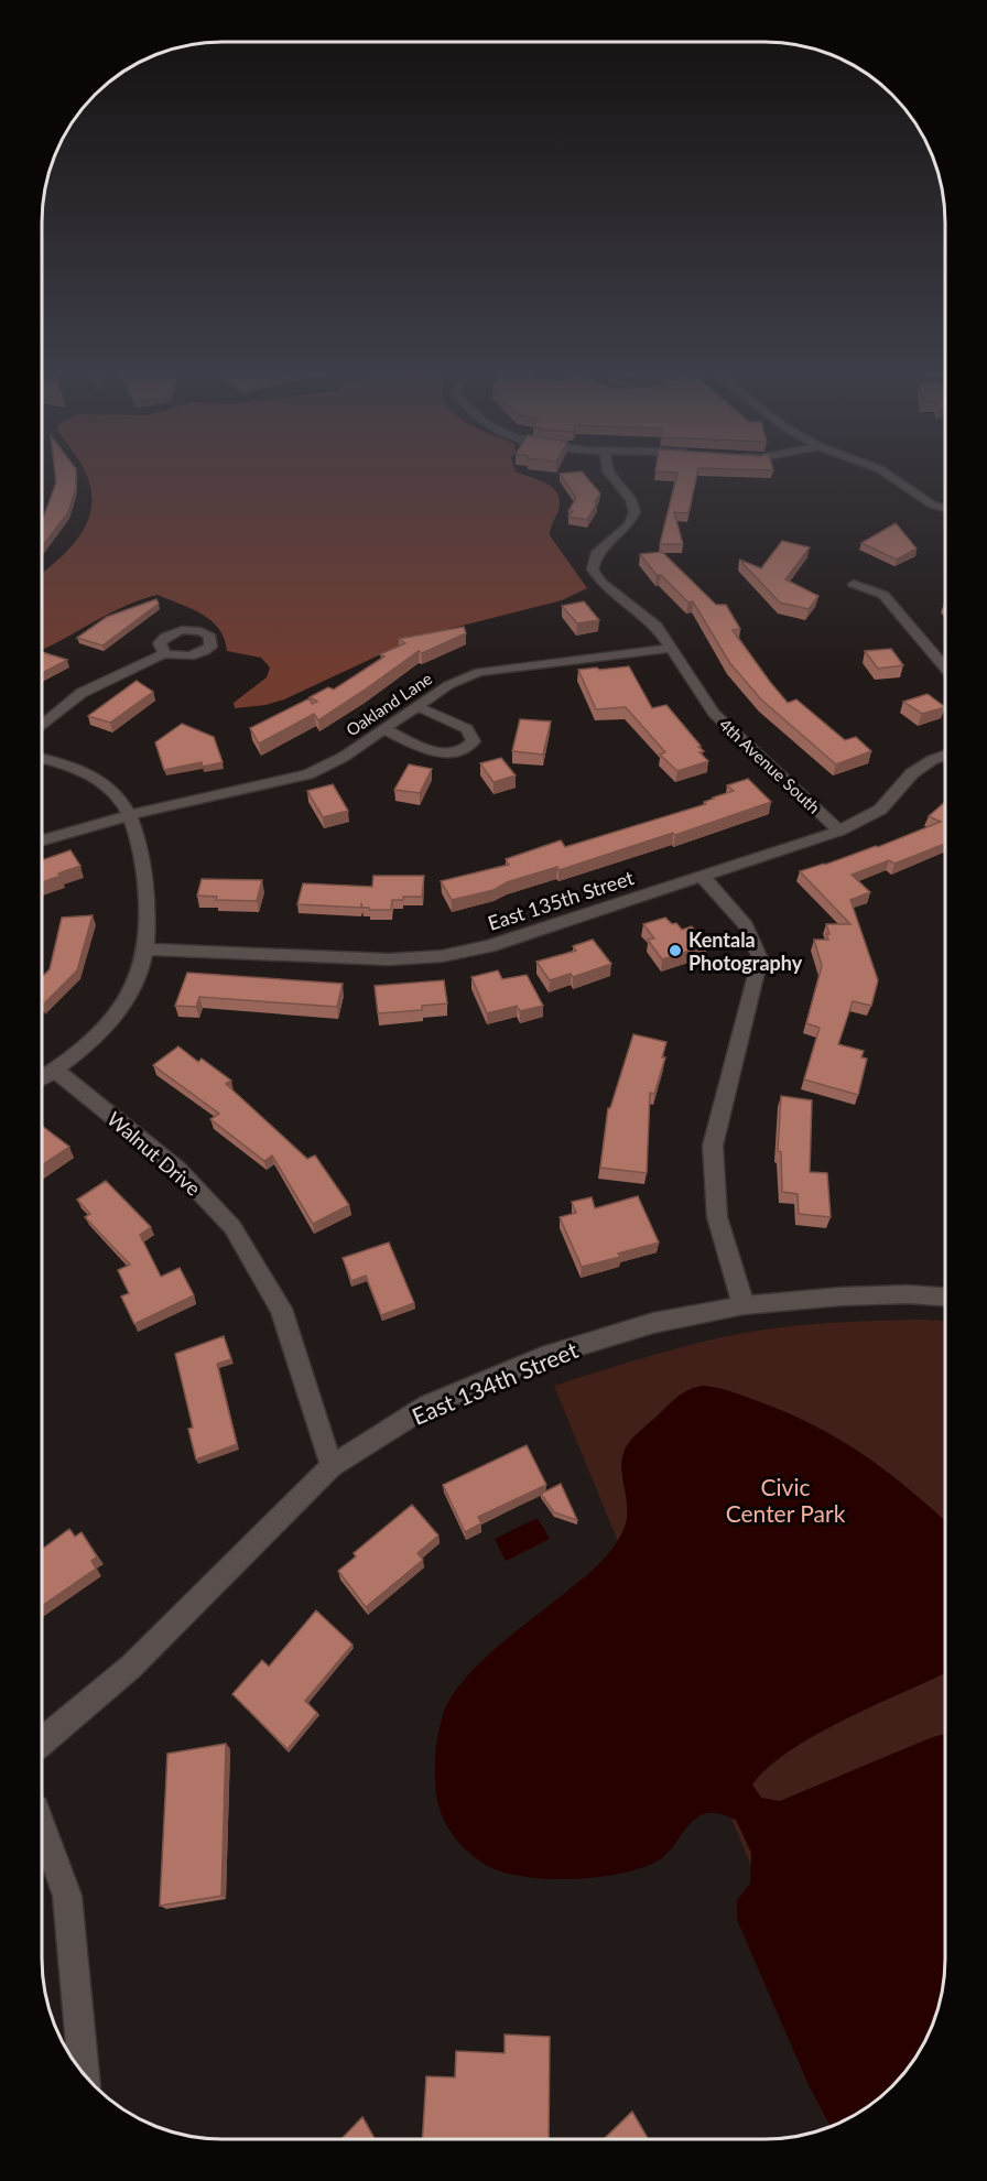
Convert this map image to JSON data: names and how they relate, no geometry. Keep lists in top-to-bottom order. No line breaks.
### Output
{"streets":{"street":["Oakland Lane","4th Avenue South","East 135th Street","Walnut Drive","East 134th Street"]},"crossings":[["Oakland Lane","4th Avenue South"],["4th Avenue South","East 135th Street"],["Walnut Drive","East 134th Street"]],"parks":["Civic Center Park"],"places":["Kentala Photography"]}
